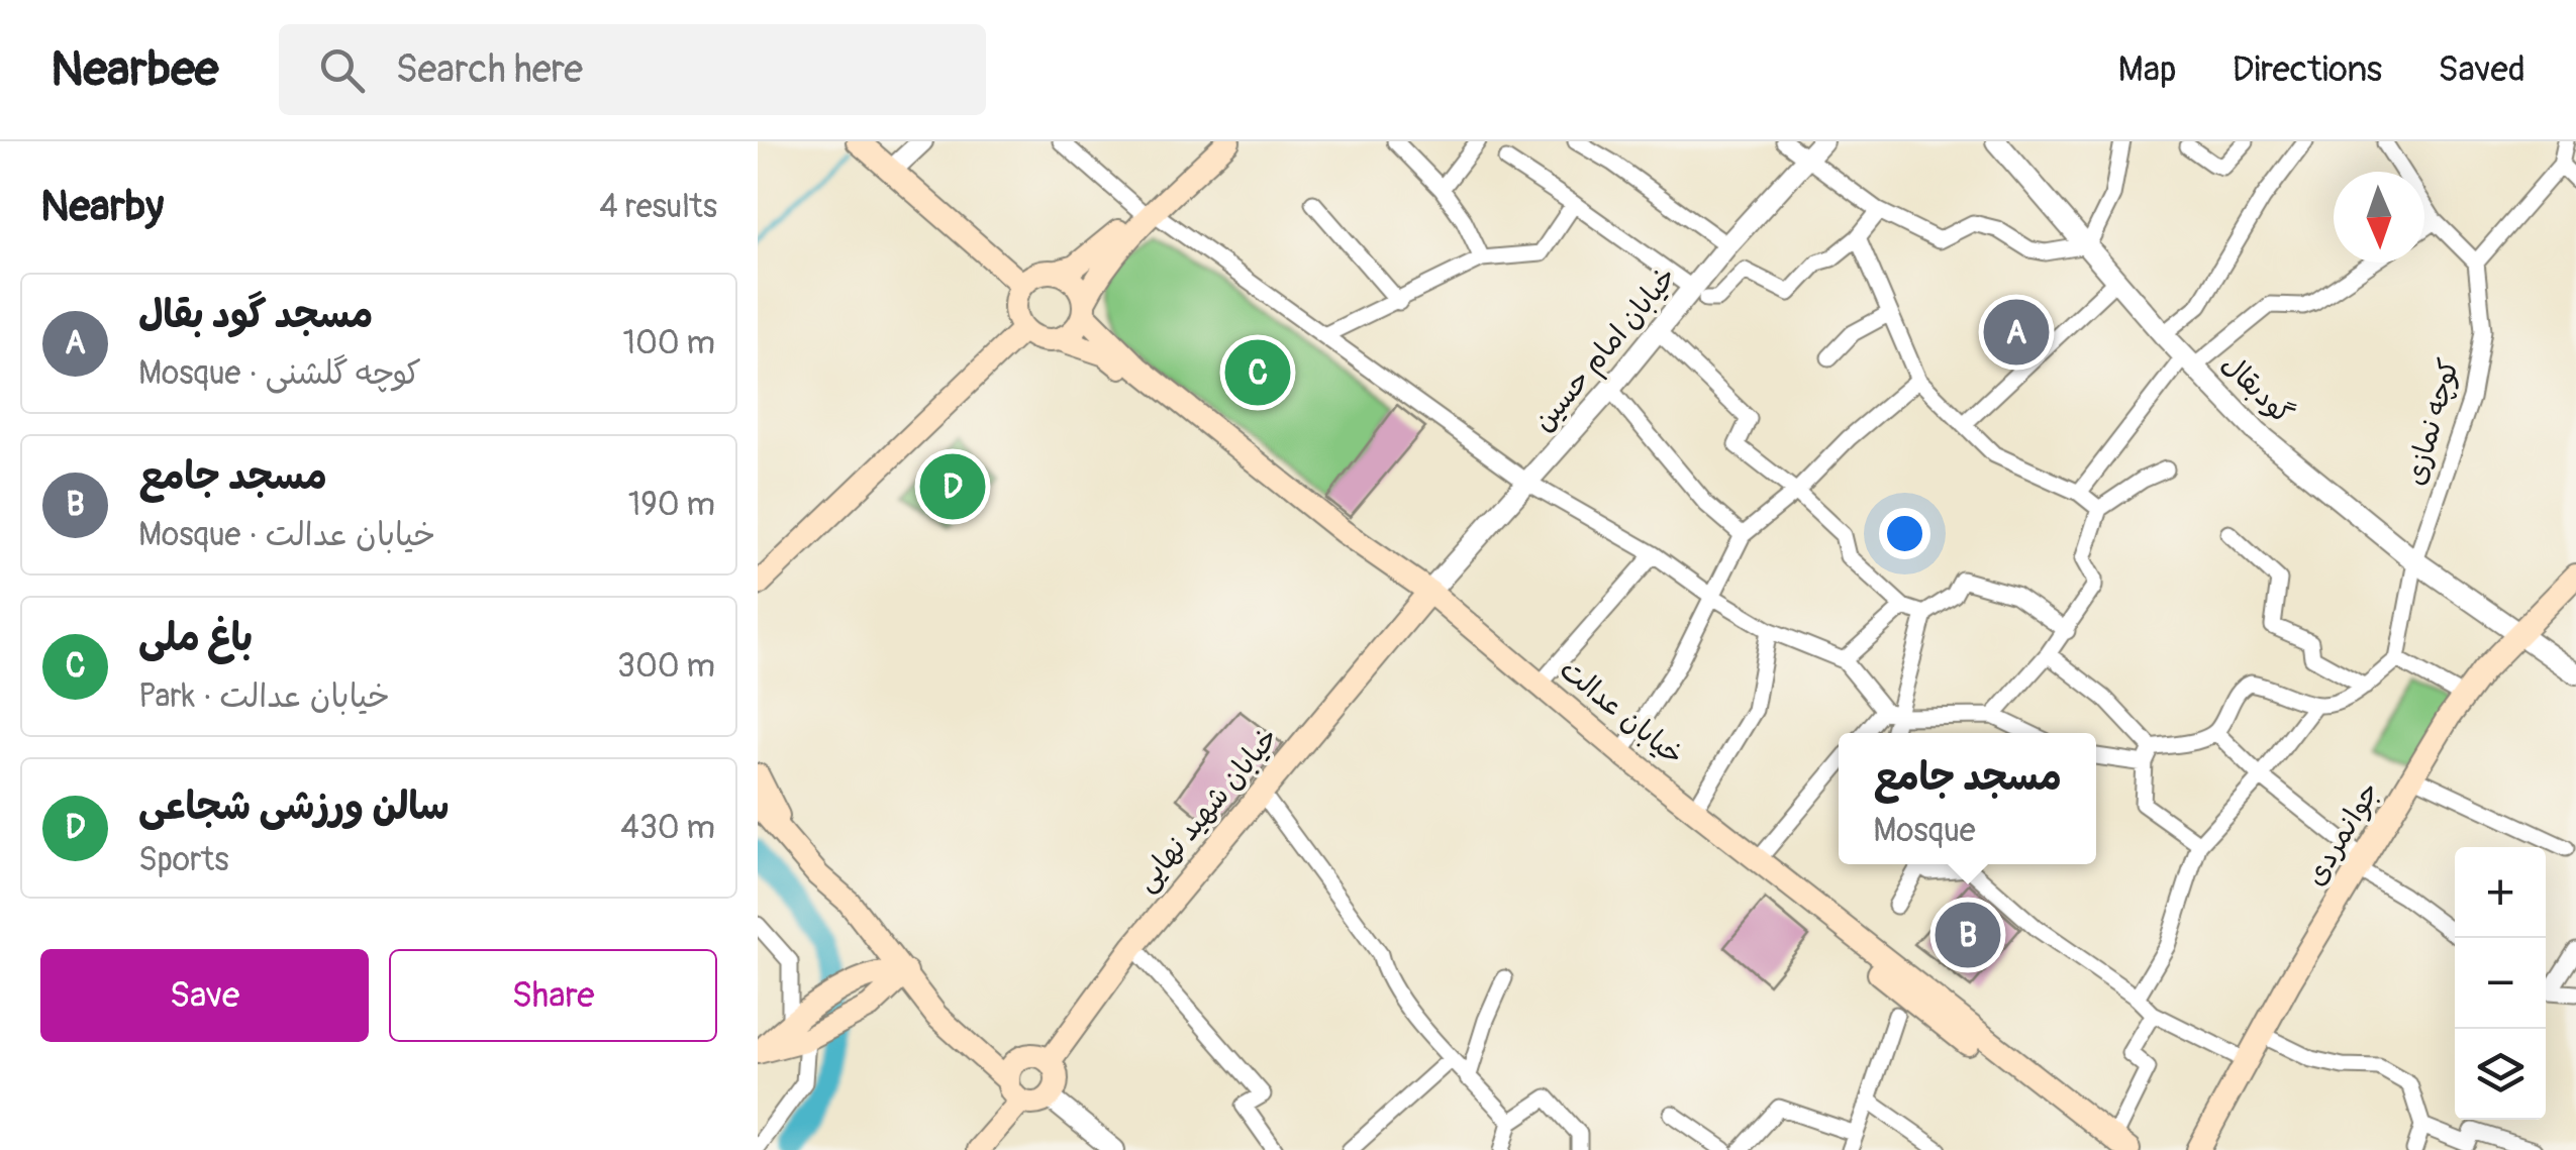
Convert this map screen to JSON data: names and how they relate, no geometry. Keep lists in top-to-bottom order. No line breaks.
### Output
{"streets":{"main road":["خیابان عدالت","خیابان شهید نهایی","جوانمردی"],"street":["خیابان امام حسین","گودبقال","کوچه نمازی"]},"crossings":[["خیابان امام حسین","خیابان عدالت"],["خیابان امام حسین","خیابان شهید نهایی"],["گودبقال","کوچه نمازی"],["گودبقال","جوانمردی"],["خیابان عدالت","خیابان شهید نهایی"]],"north":"bottom","page":{"header":"Nearbee","search":"Search here","nav":["Map","Directions","Saved"],"heading":["Nearby","4 results"],"list":[{"mark":"A","name":"مسجد گود بقال","note":"Mosque · کوچه گلشنی","value":"100 m"},{"mark":"B","name":"مسجد جامع","note":"Mosque · خیابان عدالت","value":"190 m"},{"mark":"C","name":"باغ ملی","note":"Park · خیابان عدالت","value":"300 m"},{"mark":"D","name":"سالن ورزشی شجاعی","note":"Sports","value":"430 m"}],"pins":["A","C","D","B"],"popup":["مسجد جامع","Mosque"],"map_buttons":["+","−"],"buttons":["Save","Share"]}}
